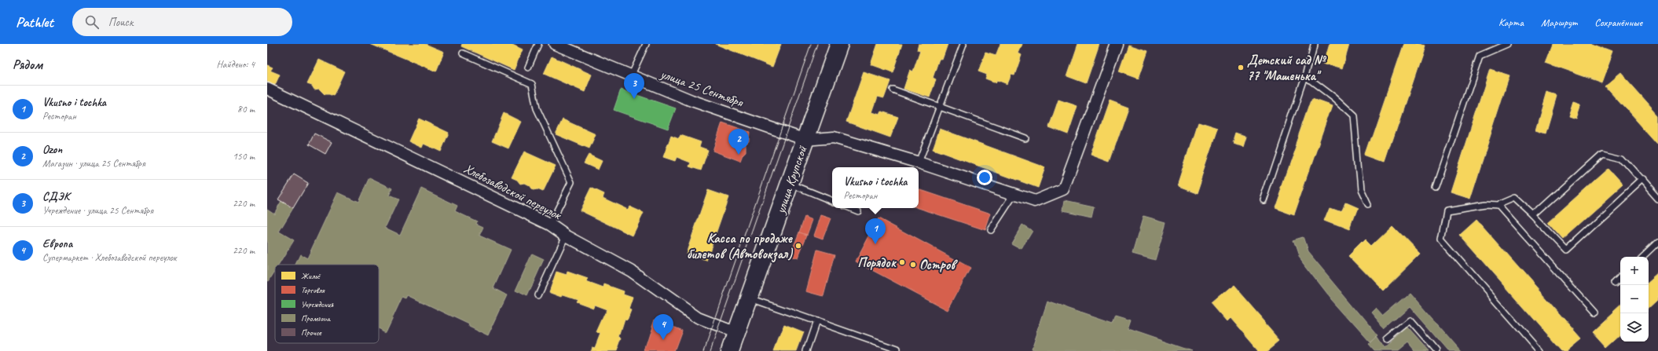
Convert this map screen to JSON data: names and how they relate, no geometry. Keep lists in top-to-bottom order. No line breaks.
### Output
{"streets":{"main road":["улица Крупской"],"street":["улица 25 Сентября","Хлебозаводской переулок"]},"crossings":[["улица 25 Сентября","улица Крупской"],["улица Крупской","Хлебозаводской переулок"]],"places":["Детский сад № 77 \"Машенька\"","Касса по продаже билетов (Автовокзал)","Порядок","Остров"],"legend":["Жильё","Торговля","Учреждения","Промзона","Прочее"],"page":{"header":"Pathlet","search":"Поиск","nav":["Карта","Маршрут","Сохранённые"],"heading":["Рядом","Найдено: 4"],"pins":["3","2","1","4"],"list":[{"mark":"1","name":"Vkusno i tochka","note":"Ресторан","value":"80 m"},{"mark":"2","name":"Ozon","note":"Магазин · улица 25 Сентября","value":"150 m"},{"mark":"3","name":"СДЭК","note":"Учреждение · улица 25 Сентября","value":"220 m"},{"mark":"4","name":"Европа","note":"Супермаркет · Хлебозаводской переулок","value":"220 m"}],"popup":["Vkusno i tochka","Ресторан"],"map_buttons":["+","−"]}}
